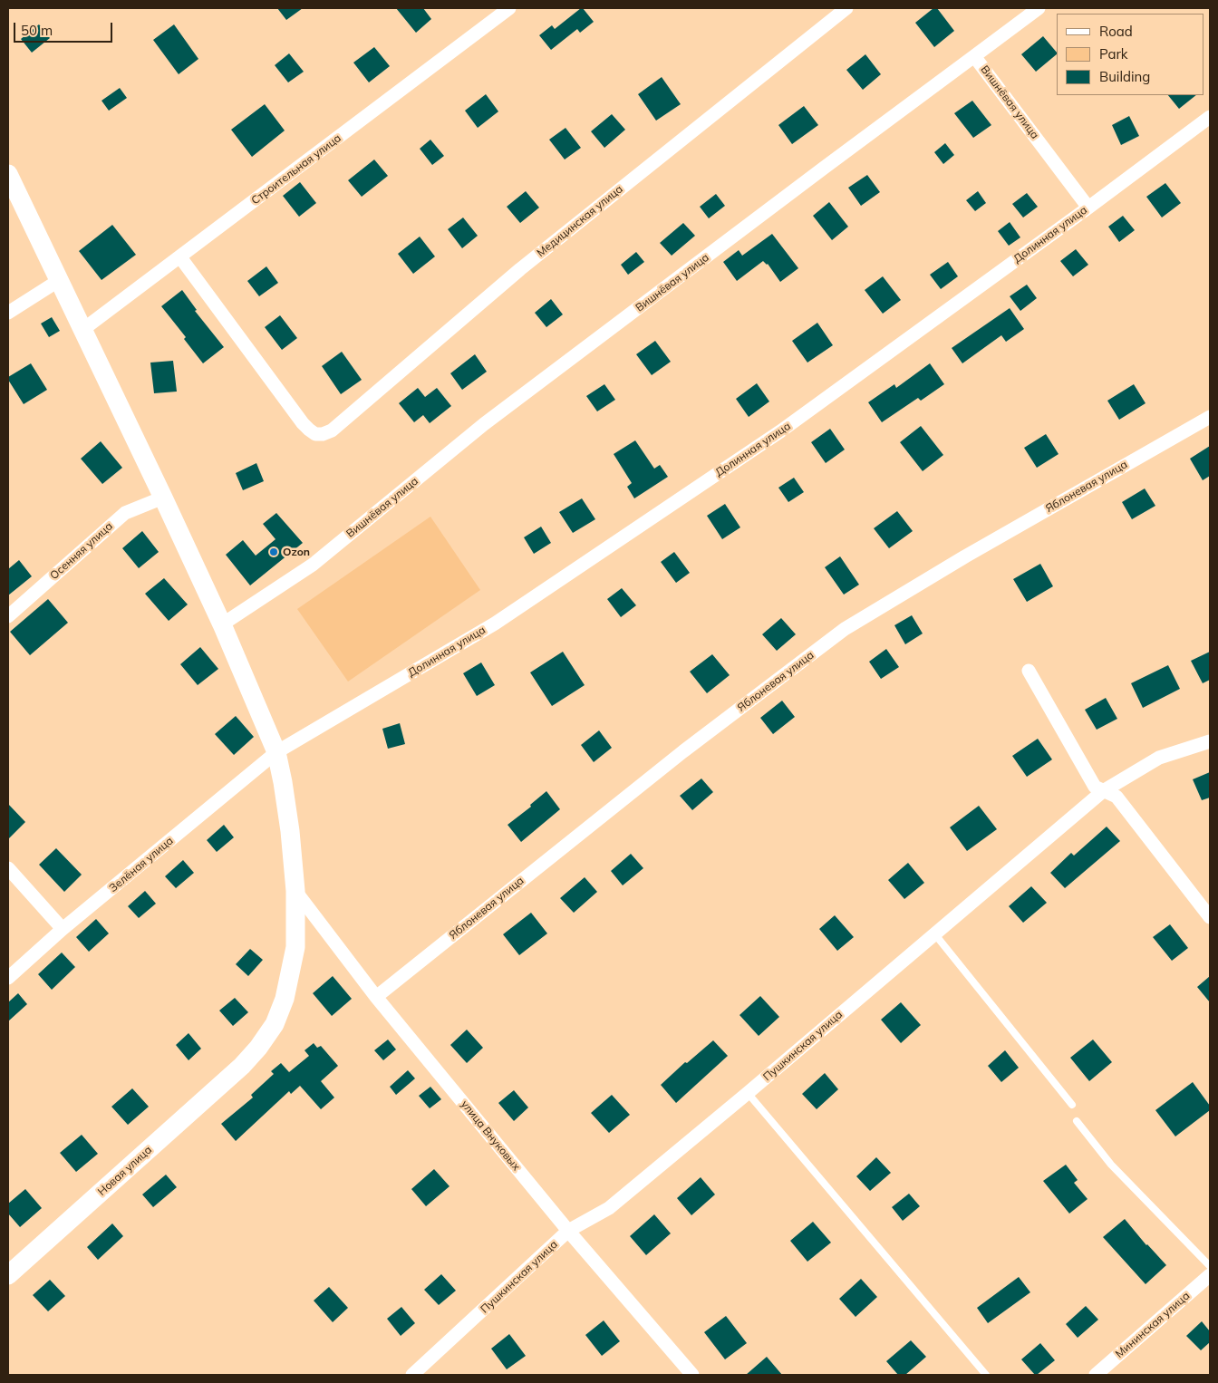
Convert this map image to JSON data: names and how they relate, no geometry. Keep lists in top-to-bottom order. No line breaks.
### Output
{"streets":{"street":["Вишнёвая улица","Строительная улица","Медицинская улица","Долинная улица","Яблоневая улица","Осенняя улица","Зелёная улица","Пушкинская улица","улица Внуковых","Новая улица","Мининская улица"]},"crossings":[["Вишнёвая улица","Долинная улица"],["Вишнёвая улица","Новая улица"],["Строительная улица","Медицинская улица"],["Строительная улица","Новая улица"],["Долинная улица","Зелёная улица"],["Долинная улица","Новая улица"],["Яблоневая улица","улица Внуковых"],["Осенняя улица","Новая улица"],["Зелёная улица","Новая улица"],["Пушкинская улица","улица Внуковых"],["улица Внуковых","Новая улица"]],"places":["Ozon"],"legend":["Road","Park","Building"],"scale_bar":"50 m"}
